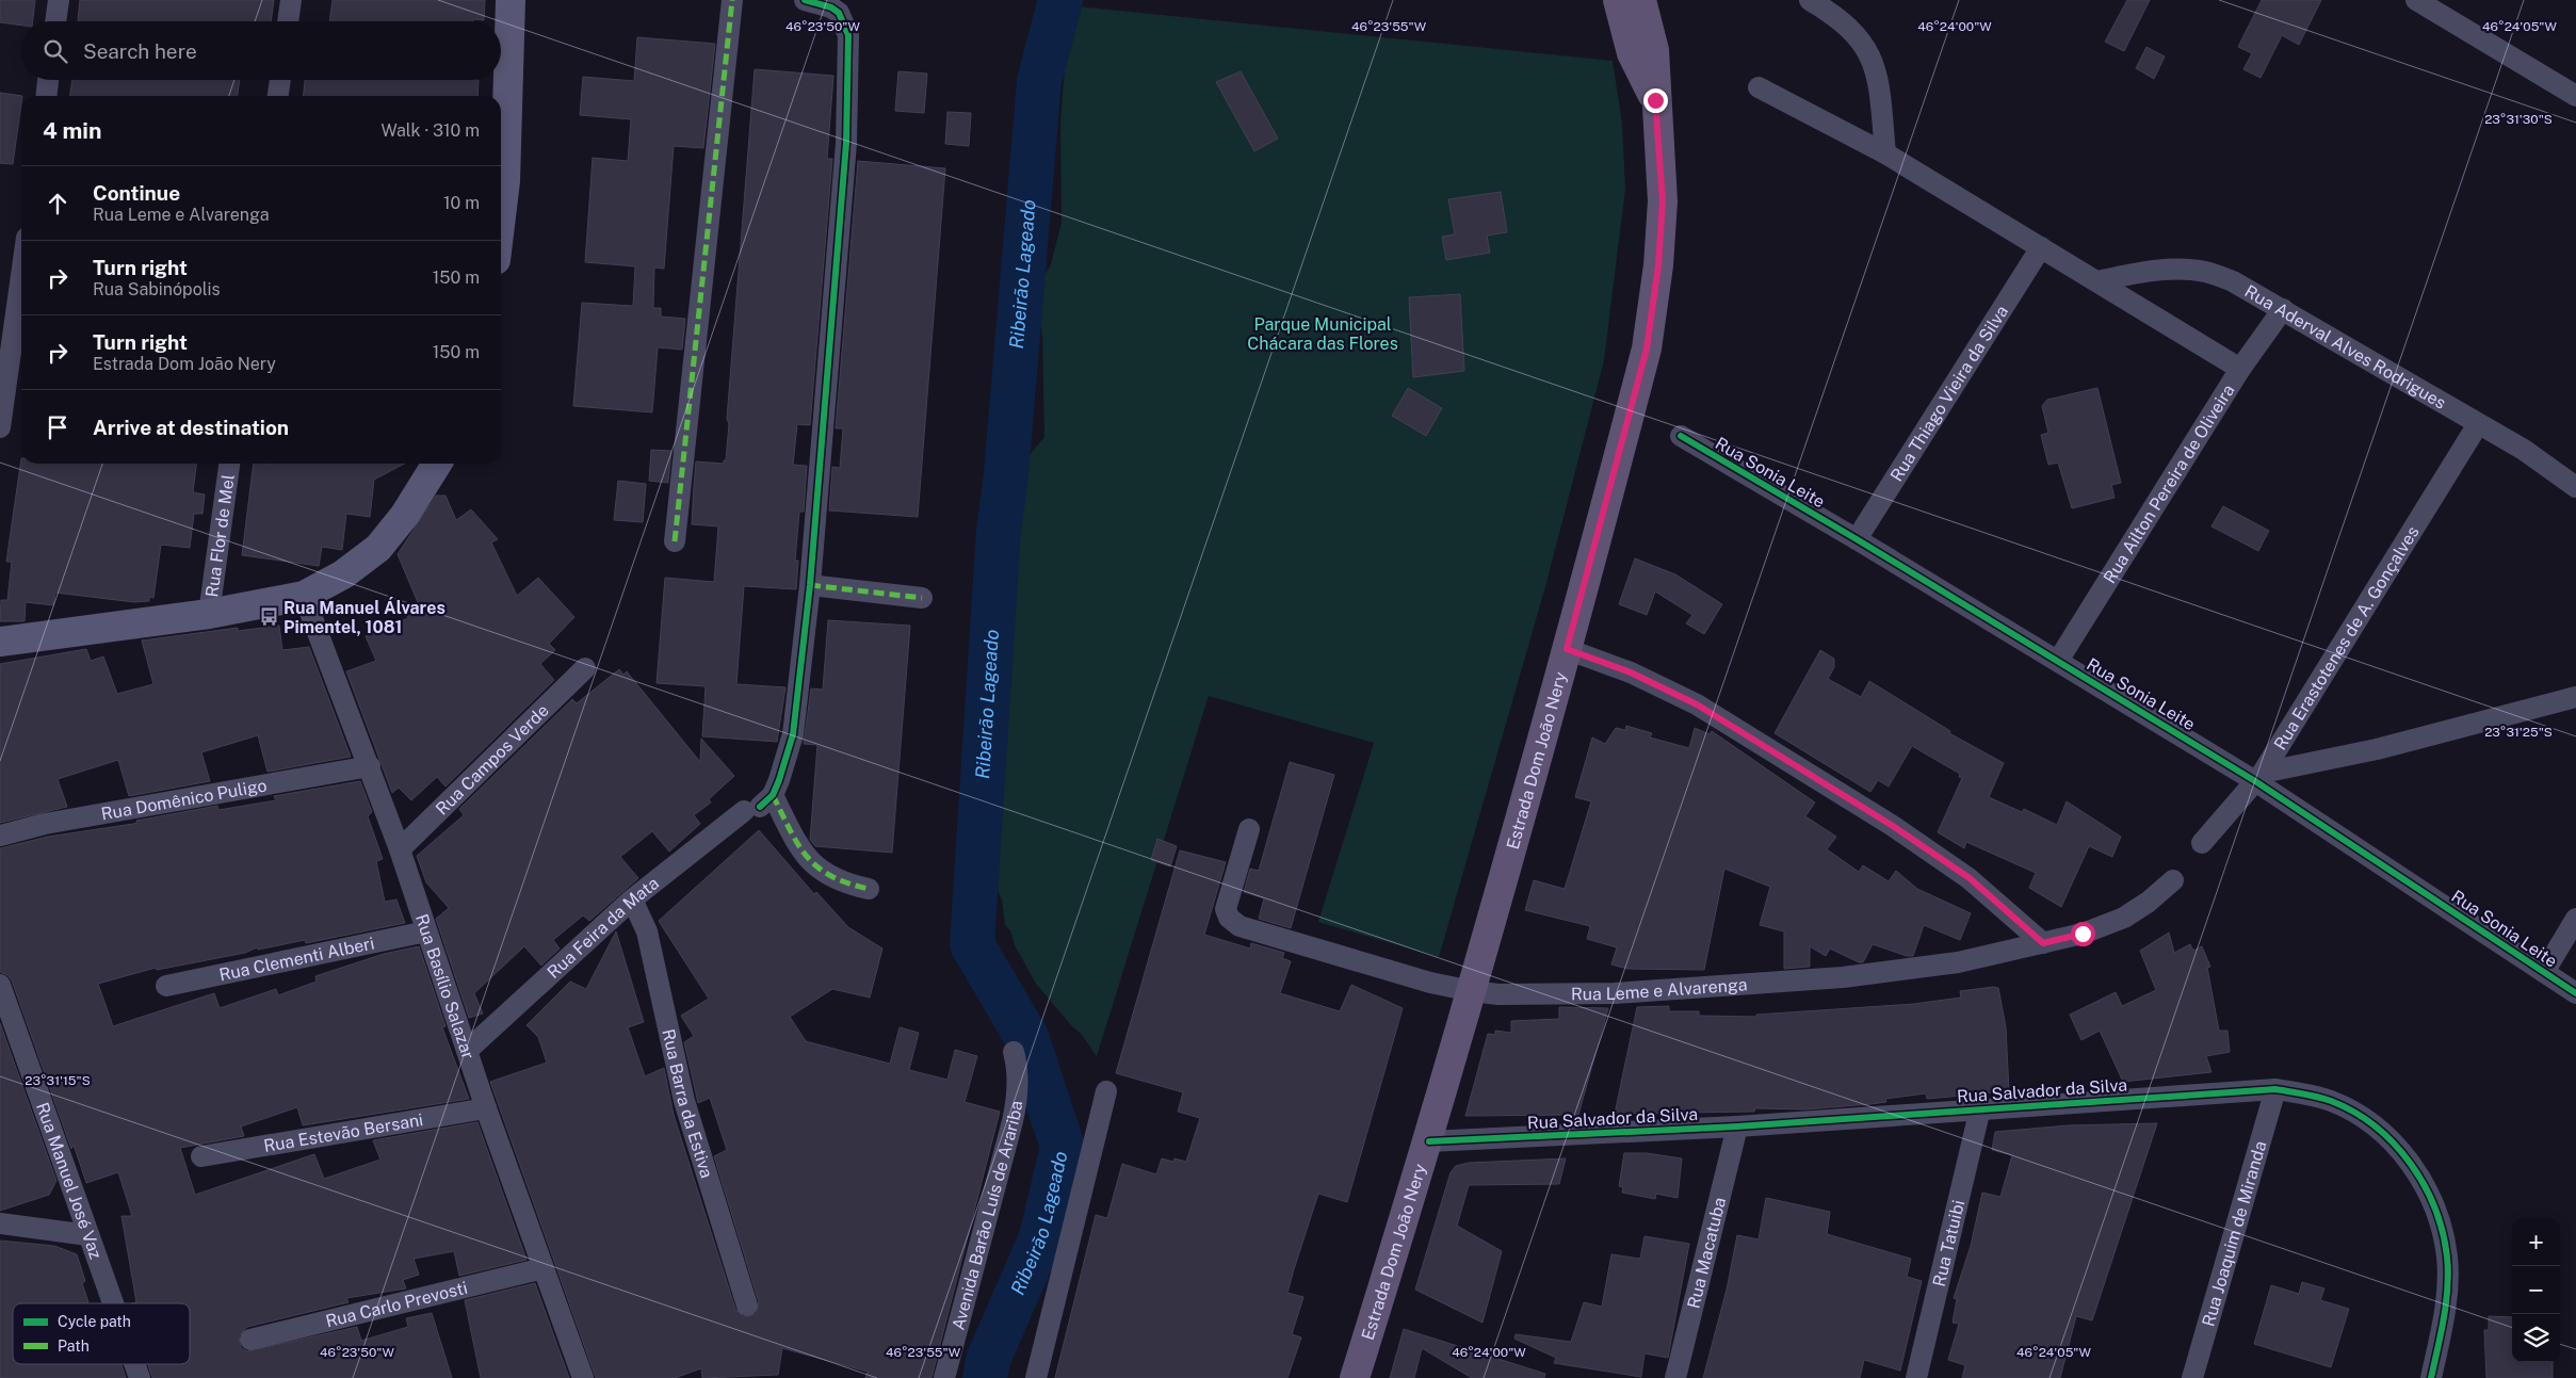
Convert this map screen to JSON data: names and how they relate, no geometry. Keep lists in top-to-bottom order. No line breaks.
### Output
{"streets":{"main road":["Estrada Dom João Nery"],"street":["Rua Aderval Alves Rodrigues","Rua Thiago Vieira da Silva","Rua Sonia Leite","Rua Ailton Pereira de Oliveira","Rua Flor de Mel","Rua Erastotenes de A. Gonçalves","Rua Campos Verde","Rua Domênico Puligo","Rua Feira da Mata","Rua Clementi Alberi","Rua Basílio Salazar","Rua Leme e Alvarenga","Rua Salvador da Silva","Rua Barra da Estiva","Rua Estevão Bersani","Rua Manuel José Vaz","Avenida Barão Luís de Arariba","Rua Joaquim de Miranda","Rua Tatuibi","Rua Macatuba","Rua Carlo Prevosti"]},"crossings":[["Rua Aderval Alves Rodrigues","Rua Ailton Pereira de Oliveira"],["Rua Aderval Alves Rodrigues","Rua Erastotenes de A. Gonçalves"],["Rua Thiago Vieira da Silva","Rua Sonia Leite"],["Rua Sonia Leite","Rua Ailton Pereira de Oliveira"],["Rua Sonia Leite","Rua Erastotenes de A. Gonçalves"],["Rua Campos Verde","Rua Basílio Salazar"],["Estrada Dom João Nery","Rua Leme e Alvarenga"],["Estrada Dom João Nery","Rua Salvador da Silva"],["Rua Domênico Puligo","Rua Basílio Salazar"],["Rua Feira da Mata","Rua Basílio Salazar"],["Rua Feira da Mata","Rua Barra da Estiva"],["Rua Clementi Alberi","Rua Basílio Salazar"],["Rua Basílio Salazar","Rua Estevão Bersani"],["Rua Basílio Salazar","Rua Carlo Prevosti"],["Rua Salvador da Silva","Rua Joaquim de Miranda"],["Rua Salvador da Silva","Rua Tatuibi"],["Rua Salvador da Silva","Rua Macatuba"]],"water":["Ribeirão Lageado"],"parks":["Parque Municipal Chácara das Flores"],"places":{"bus stop":["Rua Manuel Álvares Pimentel, 1081"]},"legend":["Cycle path","Path"],"page":{"search":"Search here","heading":["4 min","Walk · 310 m"],"list":[["Continue","Rua Leme e Alvarenga","10 m"],["Turn right","Rua Sabinópolis","150 m"],["Turn right","Estrada Dom João Nery","150 m"],"Arrive at destination"],"map_buttons":["+","−"]},"coordinates":["46°23'50\"W","46°23'55\"W","46°24'00\"W","46°24'05\"W","23°31'30\"S","23°31'25\"S","23°31'15\"S"]}
